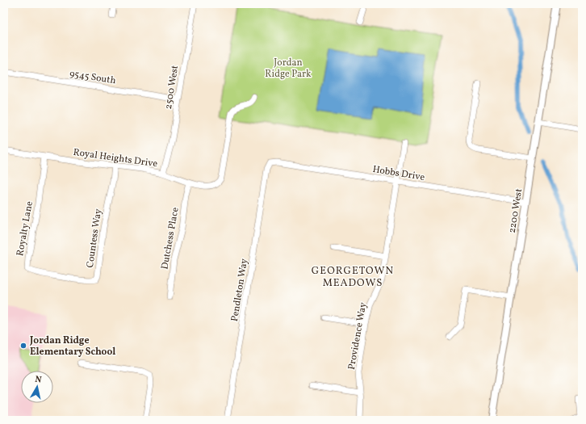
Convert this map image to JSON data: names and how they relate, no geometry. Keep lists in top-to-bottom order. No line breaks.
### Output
{"streets":{"street":["9545 South","2500 West","Royal Heights Drive","Hobbs Drive","2200 West","Royalty Lane","Countess Way","Dutchess Place","Pendleton Way","Providence Way"]},"crossings":[["9545 South","2500 West"],["2500 West","Royal Heights Drive"],["Royal Heights Drive","Royalty Lane"],["Royal Heights Drive","Countess Way"],["Royal Heights Drive","Dutchess Place"],["Hobbs Drive","2200 West"],["Hobbs Drive","Pendleton Way"],["Hobbs Drive","Providence Way"],["Royalty Lane","Countess Way"]],"districts":["GEORGETOWN MEADOWS"],"parks":["Jordan Ridge Park"],"places":["Jordan Ridge Elementary School"],"north":"top"}
